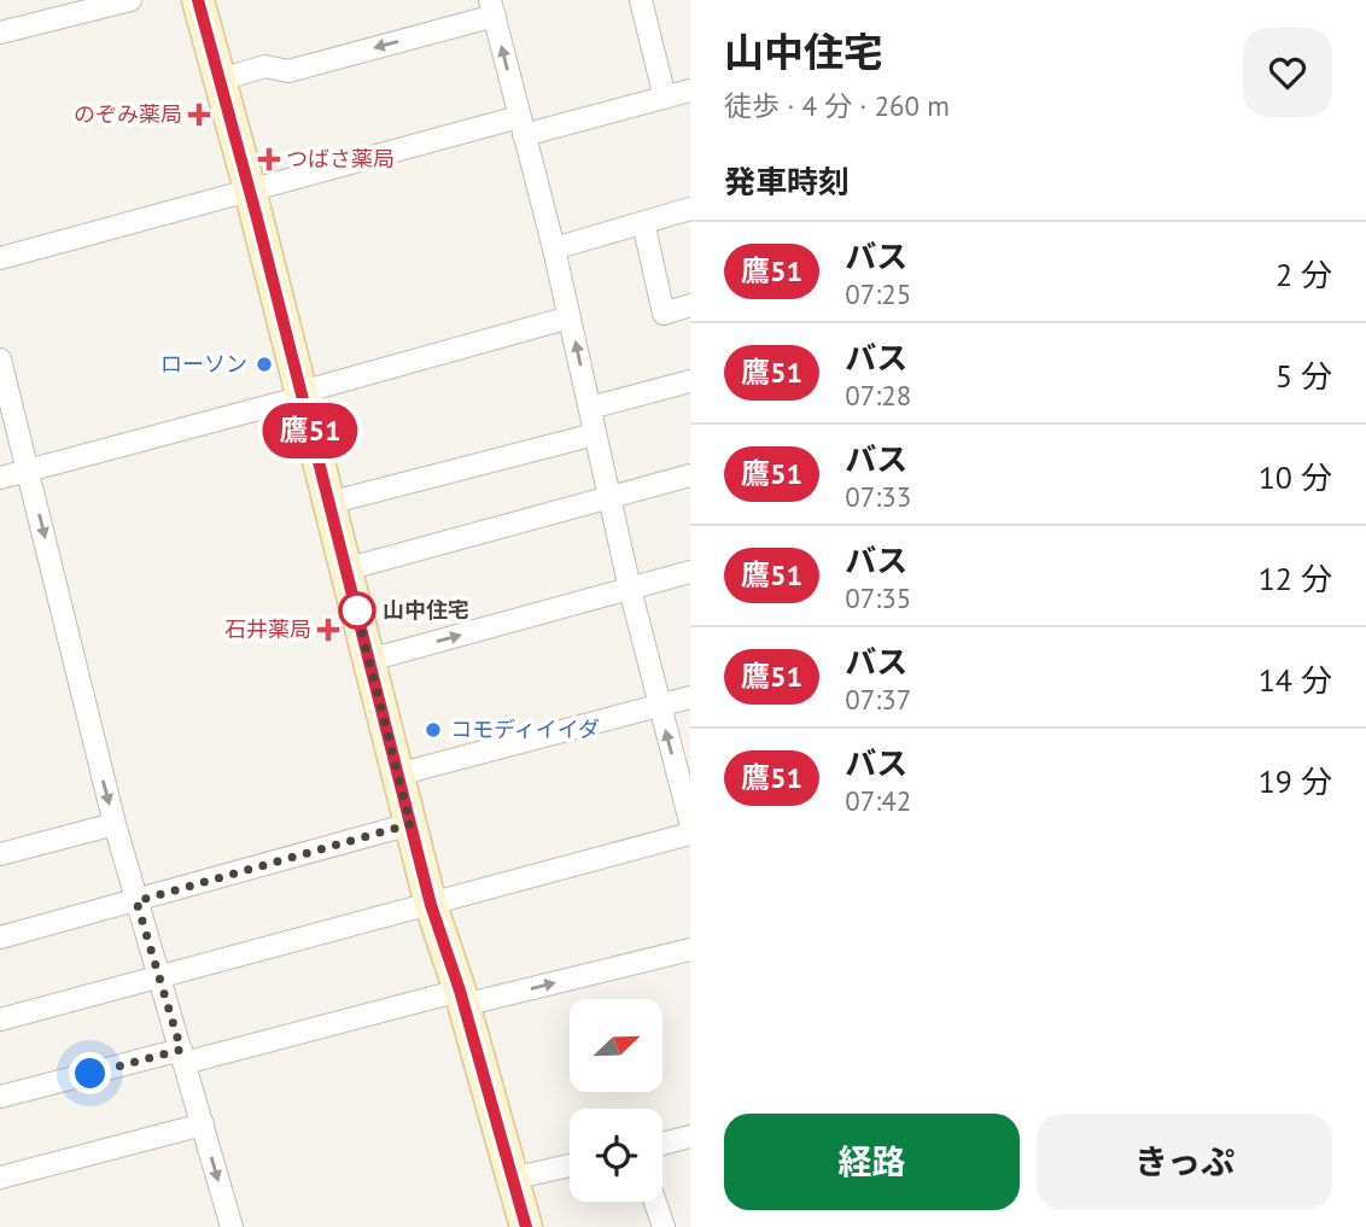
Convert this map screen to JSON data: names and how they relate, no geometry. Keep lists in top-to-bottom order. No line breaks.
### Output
{"places":{"health":["のぞみ薬局","つばさ薬局","石井薬局"],"other":["ローソン","山中住宅","コモディイイダ"]},"lines":["bus line 鷹51"],"north":"top right","page":{"on_map":"鷹51","heading":[["山中住宅","徒歩 · 4 分 · 260 m"],"発車時刻"],"list":[{"mark":"鷹51","name":"バス","note":"07:25","value":"2 分"},{"mark":"鷹51","name":"バス","note":"07:28","value":"5 分"},{"mark":"鷹51","name":"バス","note":"07:33","value":"10 分"},{"mark":"鷹51","name":"バス","note":"07:35","value":"12 分"},{"mark":"鷹51","name":"バス","note":"07:37","value":"14 分"},{"mark":"鷹51","name":"バス","note":"07:42","value":"19 分"}],"buttons":["経路","きっぷ"]}}
